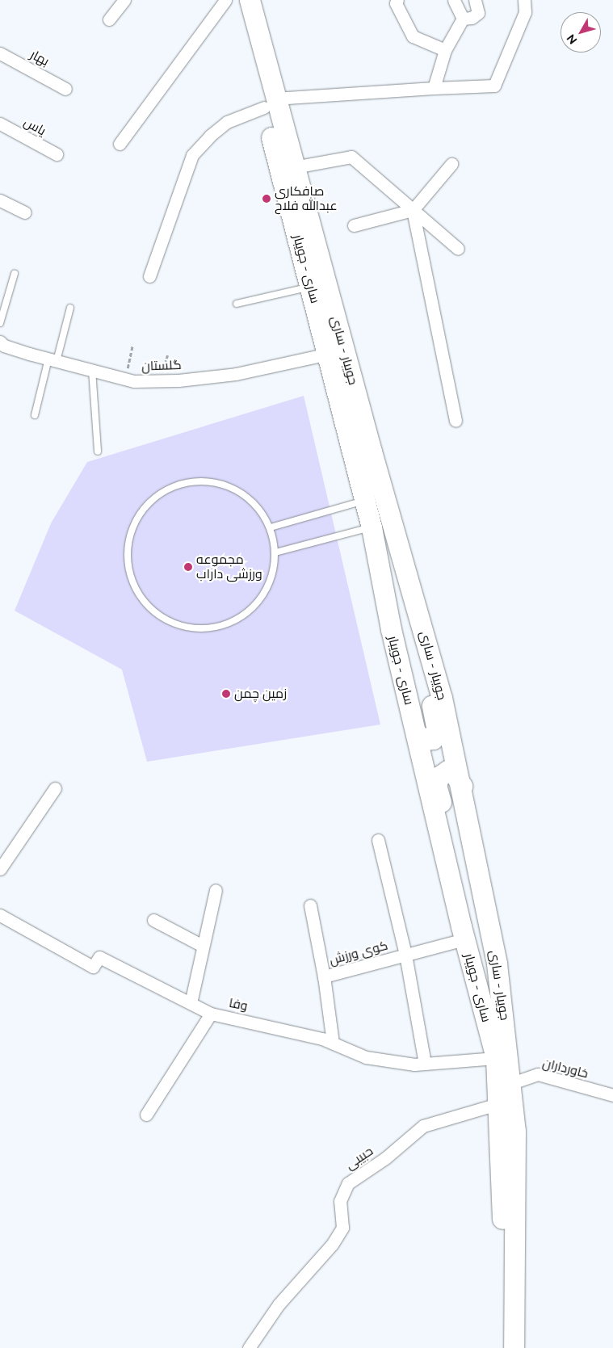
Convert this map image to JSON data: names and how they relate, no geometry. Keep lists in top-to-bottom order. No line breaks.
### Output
{"streets":{"highway":["ساری - جویبار","جویبار - ساری"],"street":["بهار","یاس","گلستان","کوی ورزش","وفا","خاورداران","حبیبی"]},"crossings":[["ساری - جویبار","جویبار - ساری"],["ساری - جویبار","گلستان"],["ساری - جویبار","کوی ورزش"],["ساری - جویبار","وفا"],["ساری - جویبار","حبیبی"],["جویبار - ساری","خاورداران"],["کوی ورزش","وفا"]],"places":["صافکاری عبدالله فلاح","مجموعه ورزشی داراب","زمین چمن"],"north":"bottom left"}
